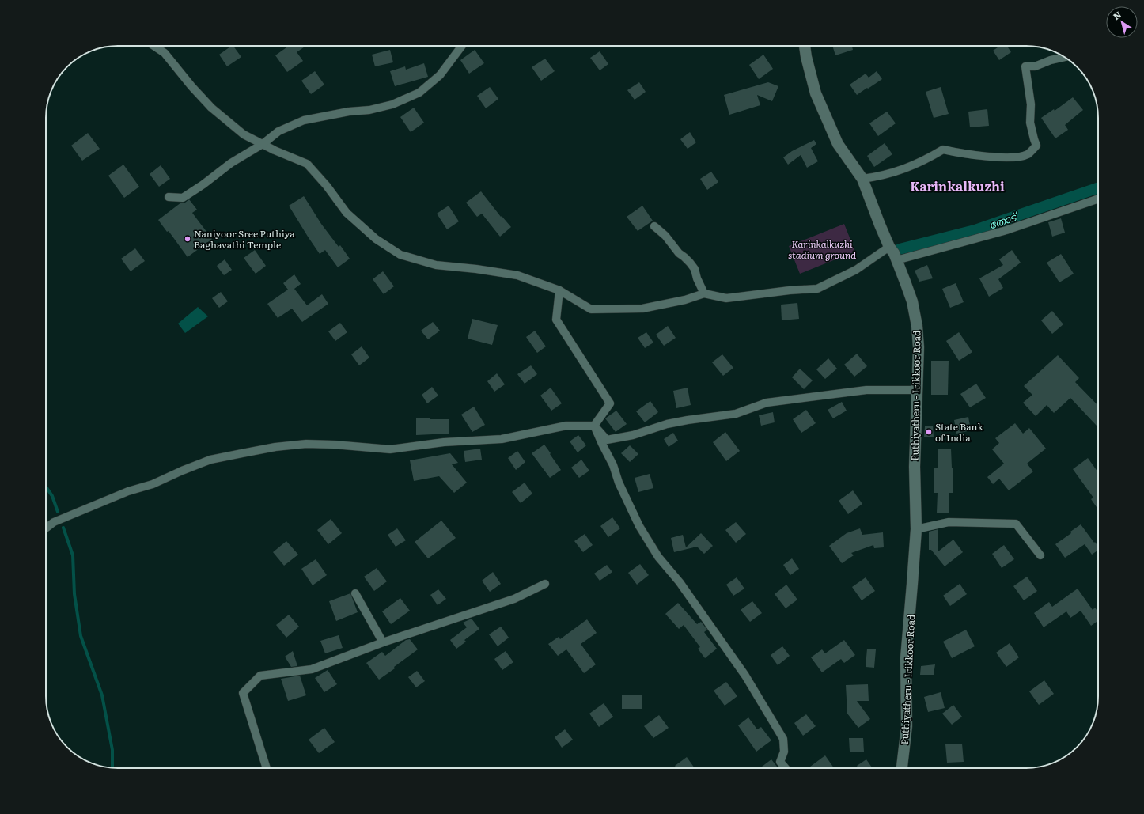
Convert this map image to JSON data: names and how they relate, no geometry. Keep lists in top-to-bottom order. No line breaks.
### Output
{"streets":{"main road":["Puthiyatheru - Irikkoor Road"]},"districts":["Karinkalkuzhi"],"water":["തോട്"],"parks":["Karinkalkuzhi stadium ground"],"places":["Naniyoor Sree Puthiya Baghavathi Temple","State Bank of India"],"north":"top left"}
